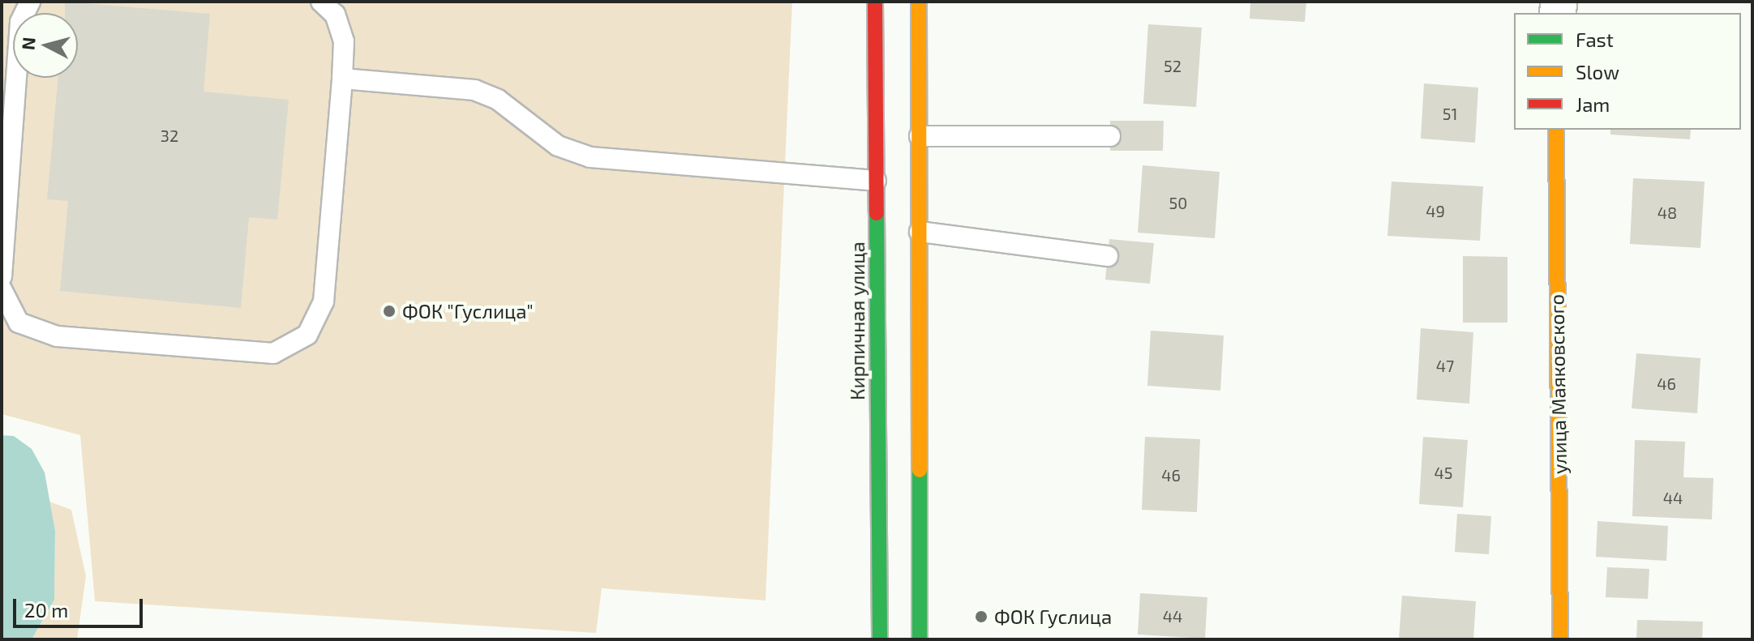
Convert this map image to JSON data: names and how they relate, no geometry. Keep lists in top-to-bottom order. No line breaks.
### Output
{"streets":{"street":["Кирпичная улица","улица Маяковского"]},"places":["ФОК \"Гуслица\"","ФОК Гуслица"],"house_numbers":["52","51","32","50","49","48","47","46","45","46","44","44"],"legend":["Fast","Slow","Jam"],"scale_bar":"20 m","north":"left"}
